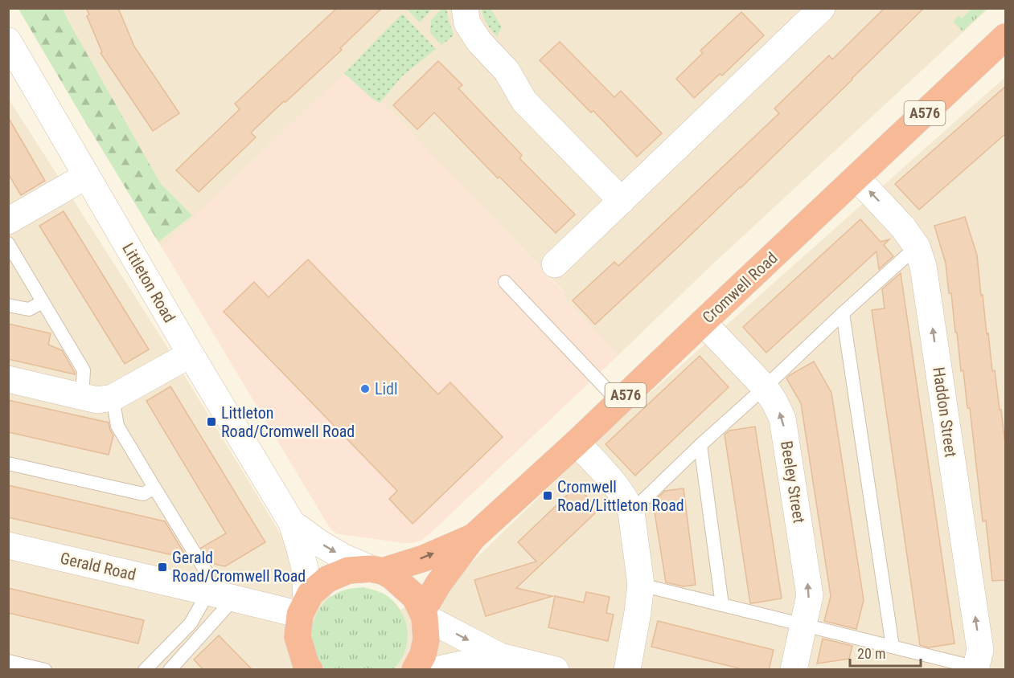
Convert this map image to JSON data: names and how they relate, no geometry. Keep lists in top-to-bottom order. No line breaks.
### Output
{"streets":{"highway":["A576","Cromwell Road"],"street":["Littleton Road","Haddon Street","Beeley Street","Gerald Road"]},"crossings":[["A576","Littleton Road"],["A576","Cromwell Road"],["A576","Gerald Road"],["Littleton Road","Cromwell Road"],["Littleton Road","Gerald Road"],["Cromwell Road","Haddon Street"],["Cromwell Road","Beeley Street"]],"one_way":["Haddon Street"],"places":{"other":["Lidl"],"transit":["Littleton Road/Cromwell Road","Cromwell Road/Littleton Road","Gerald Road/Cromwell Road"]},"scale_bar":"20 m"}
